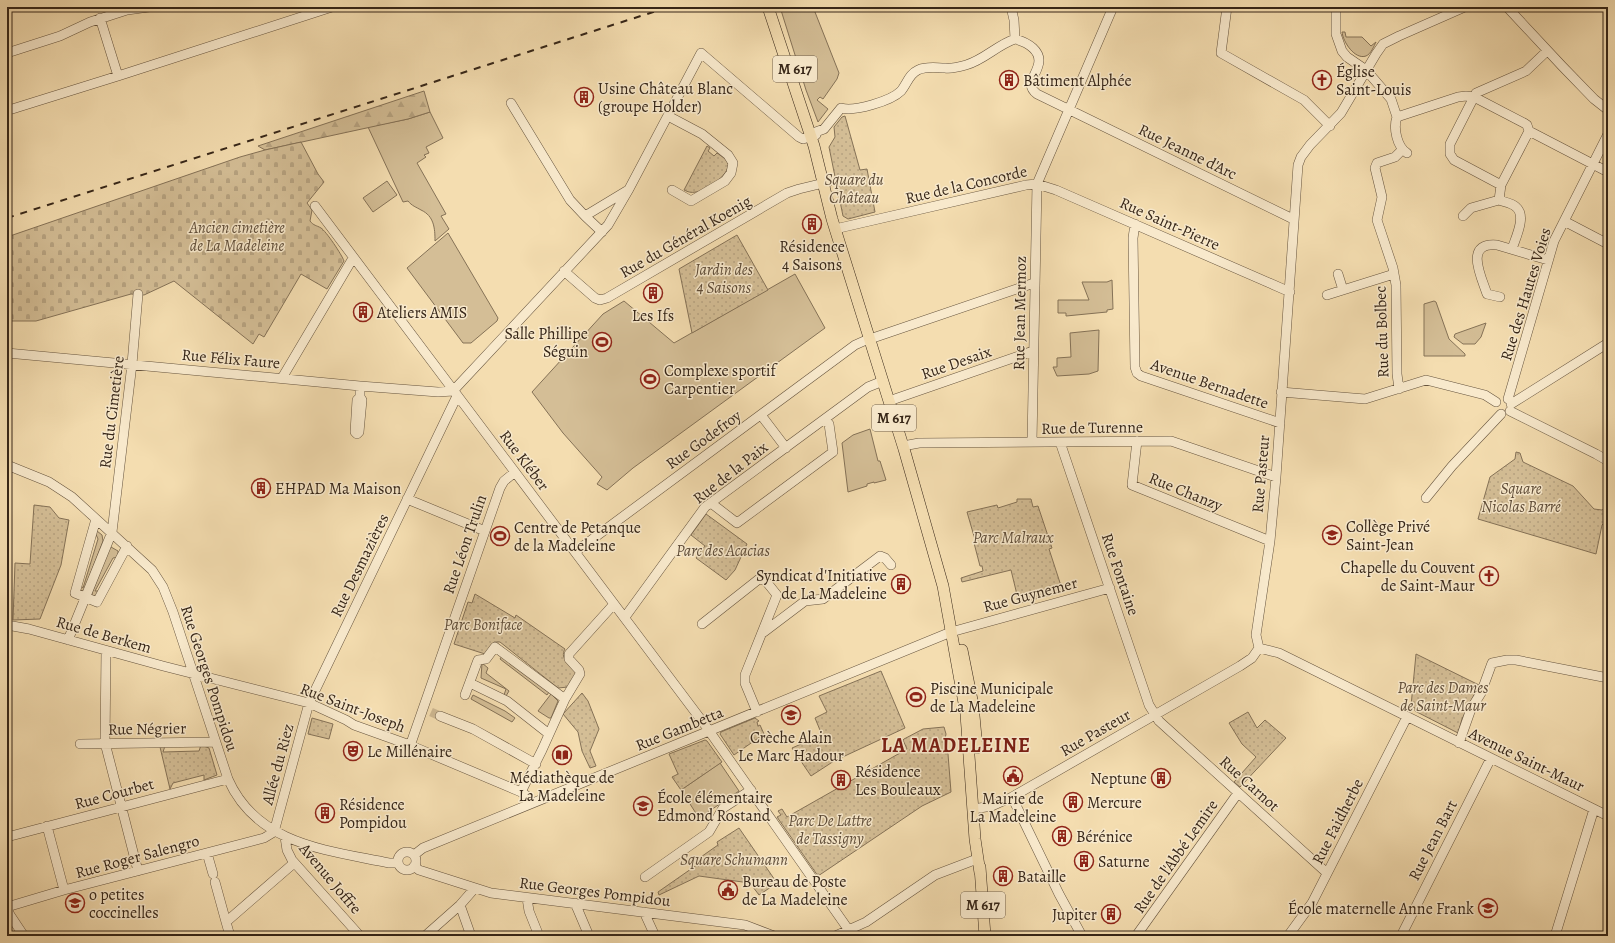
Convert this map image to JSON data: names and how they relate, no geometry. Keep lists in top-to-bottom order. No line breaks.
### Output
{"streets":{"main road":["M 617"],"street":["Rue Jeanne d'Arc","Rue de la Concorde","Rue Saint-Pierre","Rue du Général Koenig","Rue des Hautes Voies","Rue Jean Mermoz","Rue du Bolbec","Rue Félix Faure","Rue Desaix","Avenue Bernadette","Rue du Cimetière","Rue de Turenne","Rue Godefroy","Rue Kléber","Rue de la Paix","Rue Pasteur","Rue Chanzy","Rue Léon Trulin","Rue Desmazières","Rue Fontaine","Rue Guynemer","Rue de Berkem","Rue Georges Pompidou","Rue Saint-Joseph","Rue Négrier","Rue Gambetta","Avenue Saint-Maur","Allée du Riez","Rue Carnot","Rue Courbet","Rue Faidherbe","Rue Jean Bart","Rue Roger Salengro","Rue de l'Abbé Lemire","Avenue Joffre"]},"crossings":[["M 617","Rue de la Concorde"],["M 617","Rue du Général Koenig"],["M 617","Rue Desaix"],["M 617","Rue de Turenne"],["M 617","Rue Godefroy"],["M 617","Rue de la Paix"],["M 617","Rue Pasteur"],["M 617","Rue Guynemer"],["M 617","Rue Gambetta"],["Rue Jeanne d'Arc","Rue de la Concorde"],["Rue Jeanne d'Arc","Rue Pasteur"],["Rue de la Concorde","Rue Saint-Pierre"],["Rue de la Concorde","Rue Jean Mermoz"],["Rue Saint-Pierre","Rue Jean Mermoz"],["Rue Saint-Pierre","Avenue Bernadette"],["Rue Saint-Pierre","Rue Pasteur"],["Rue du Général Koenig","Rue Desmazières"],["Rue Jean Mermoz","Rue Desaix"],["Rue Jean Mermoz","Rue de Turenne"],["Rue Jean Mermoz","Rue Godefroy"],["Rue Félix Faure","Rue du Cimetière"],["Rue Félix Faure","Rue Kléber"],["Rue Félix Faure","Rue Desmazières"],["Avenue Bernadette","Rue Pasteur"],["Rue du Cimetière","Rue de Berkem"],["Rue du Cimetière","Rue Georges Pompidou"],["Rue de Turenne","Rue Pasteur"],["Rue de Turenne","Rue Chanzy"],["Rue de Turenne","Rue Fontaine"],["Rue Godefroy","Rue Kléber"],["Rue Kléber","Rue de la Paix"],["Rue Kléber","Rue Léon Trulin"],["Rue Kléber","Rue Desmazières"],["Rue Kléber","Rue Gambetta"],["Rue Pasteur","Rue Chanzy"],["Rue Pasteur","Rue Fontaine"],["Rue Pasteur","Avenue Saint-Maur"],["Rue Pasteur","Rue Carnot"],["Rue Léon Trulin","Rue Saint-Joseph"],["Rue Desmazières","Rue Saint-Joseph"],["Rue Desmazières","Allée du Riez"],["Rue Fontaine","Rue Guynemer"],["Rue Fontaine","Rue Carnot"],["Rue Guynemer","Rue Gambetta"],["Rue de Berkem","Rue Georges Pompidou"],["Rue de Berkem","Rue Saint-Joseph"],["Rue Georges Pompidou","Rue Saint-Joseph"],["Rue Georges Pompidou","Rue Négrier"],["Rue Georges Pompidou","Rue Gambetta"],["Rue Georges Pompidou","Allée du Riez"],["Rue Georges Pompidou","Rue Courbet"],["Rue Georges Pompidou","Rue Roger Salengro"],["Rue Georges Pompidou","Avenue Joffre"],["Rue Saint-Joseph","Allée du Riez"],["Avenue Saint-Maur","Rue Faidherbe"],["Avenue Saint-Maur","Rue Jean Bart"],["Allée du Riez","Rue Roger Salengro"],["Rue Carnot","Rue Faidherbe"],["Rue Carnot","Rue de l'Abbé Lemire"]],"districts":["LA MADELEINE"],"parks":["Square du Château","Ancien cimetière de La Madeleine","Jardin des 4 Saisons","Square Nicolas Barré","Parc Malraux","Parc des Acacias","Parc Boniface","Parc des Dames de Saint-Maur","Parc De Lattre de Tassigny","Square Schumann"],"places":{"building":["Bâtiment Alphée","Usine Château Blanc (groupe Holder)","Résidence 4 Saisons","Les Ifs","Ateliers AMIS","EHPAD Ma Maison","Syndicat d'Initiative de La Madeleine","Neptune","Résidence Les Bouleaux","Mercure","Résidence Pompidou","Bérénice","Saturne","Bataille","Jupiter"],"church":["Église Saint-Louis","Chapelle du Couvent de Saint-Maur"],"sports":["Salle Phillipe Séguin","Complexe sportif Carpentier","Centre de Petanque de la Madeleine","Piscine Municipale de La Madeleine"],"school or university":["Collège Privé Saint-Jean","Crèche Alain Le Marc Hadour","École élémentaire Edmond Rostand","o petites coccinelles","École maternelle Anne Frank"],"theatre":["Le Millénaire"],"library":["Médiathèque de La Madeleine"],"public building":["Mairie de La Madeleine","Bureau de Poste de La Madeleine"]}}
